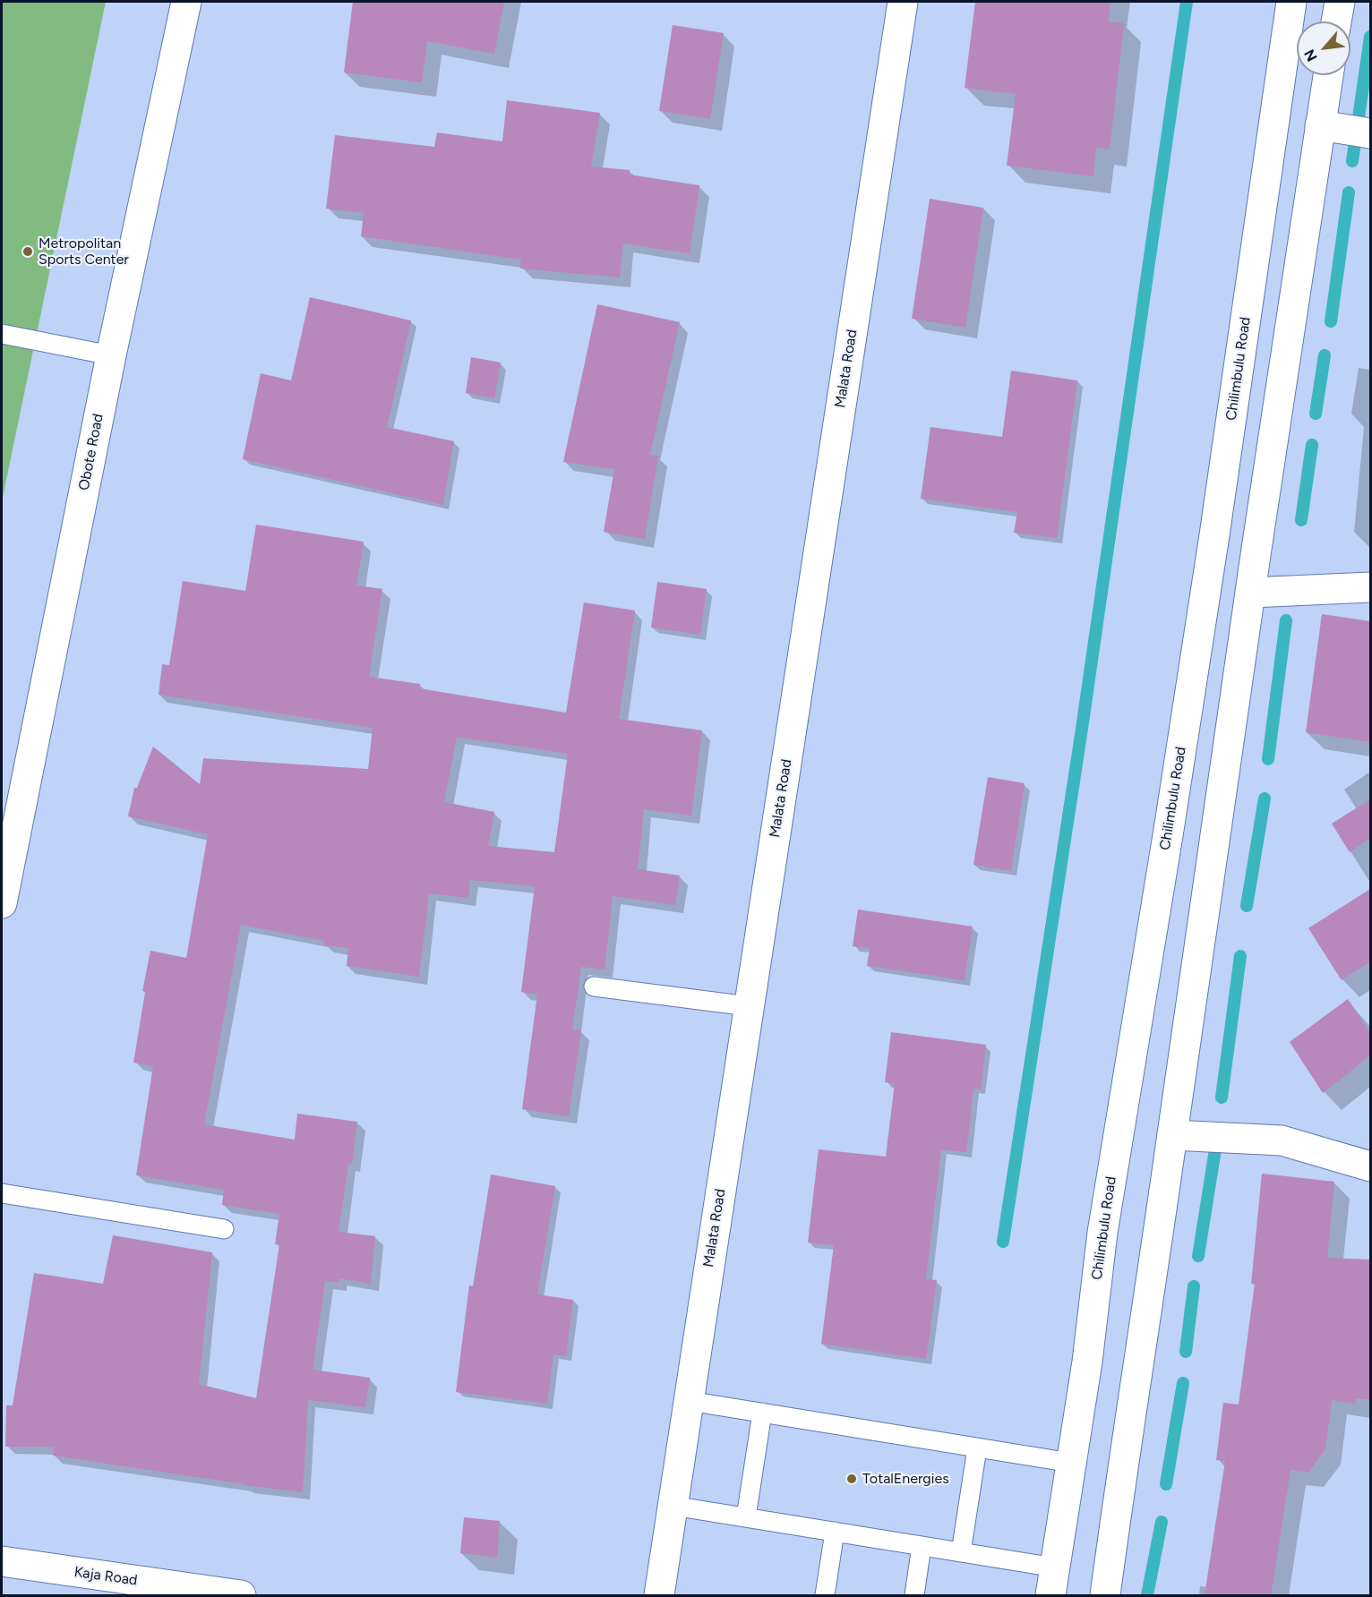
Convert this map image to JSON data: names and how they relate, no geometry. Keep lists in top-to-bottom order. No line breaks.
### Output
{"streets":{"main road":["Malata Road","Chilimbulu Road","Obote Road","Kaja Road"]},"places":["Metropolitan Sports Center","TotalEnergies"],"north":"bottom left"}
